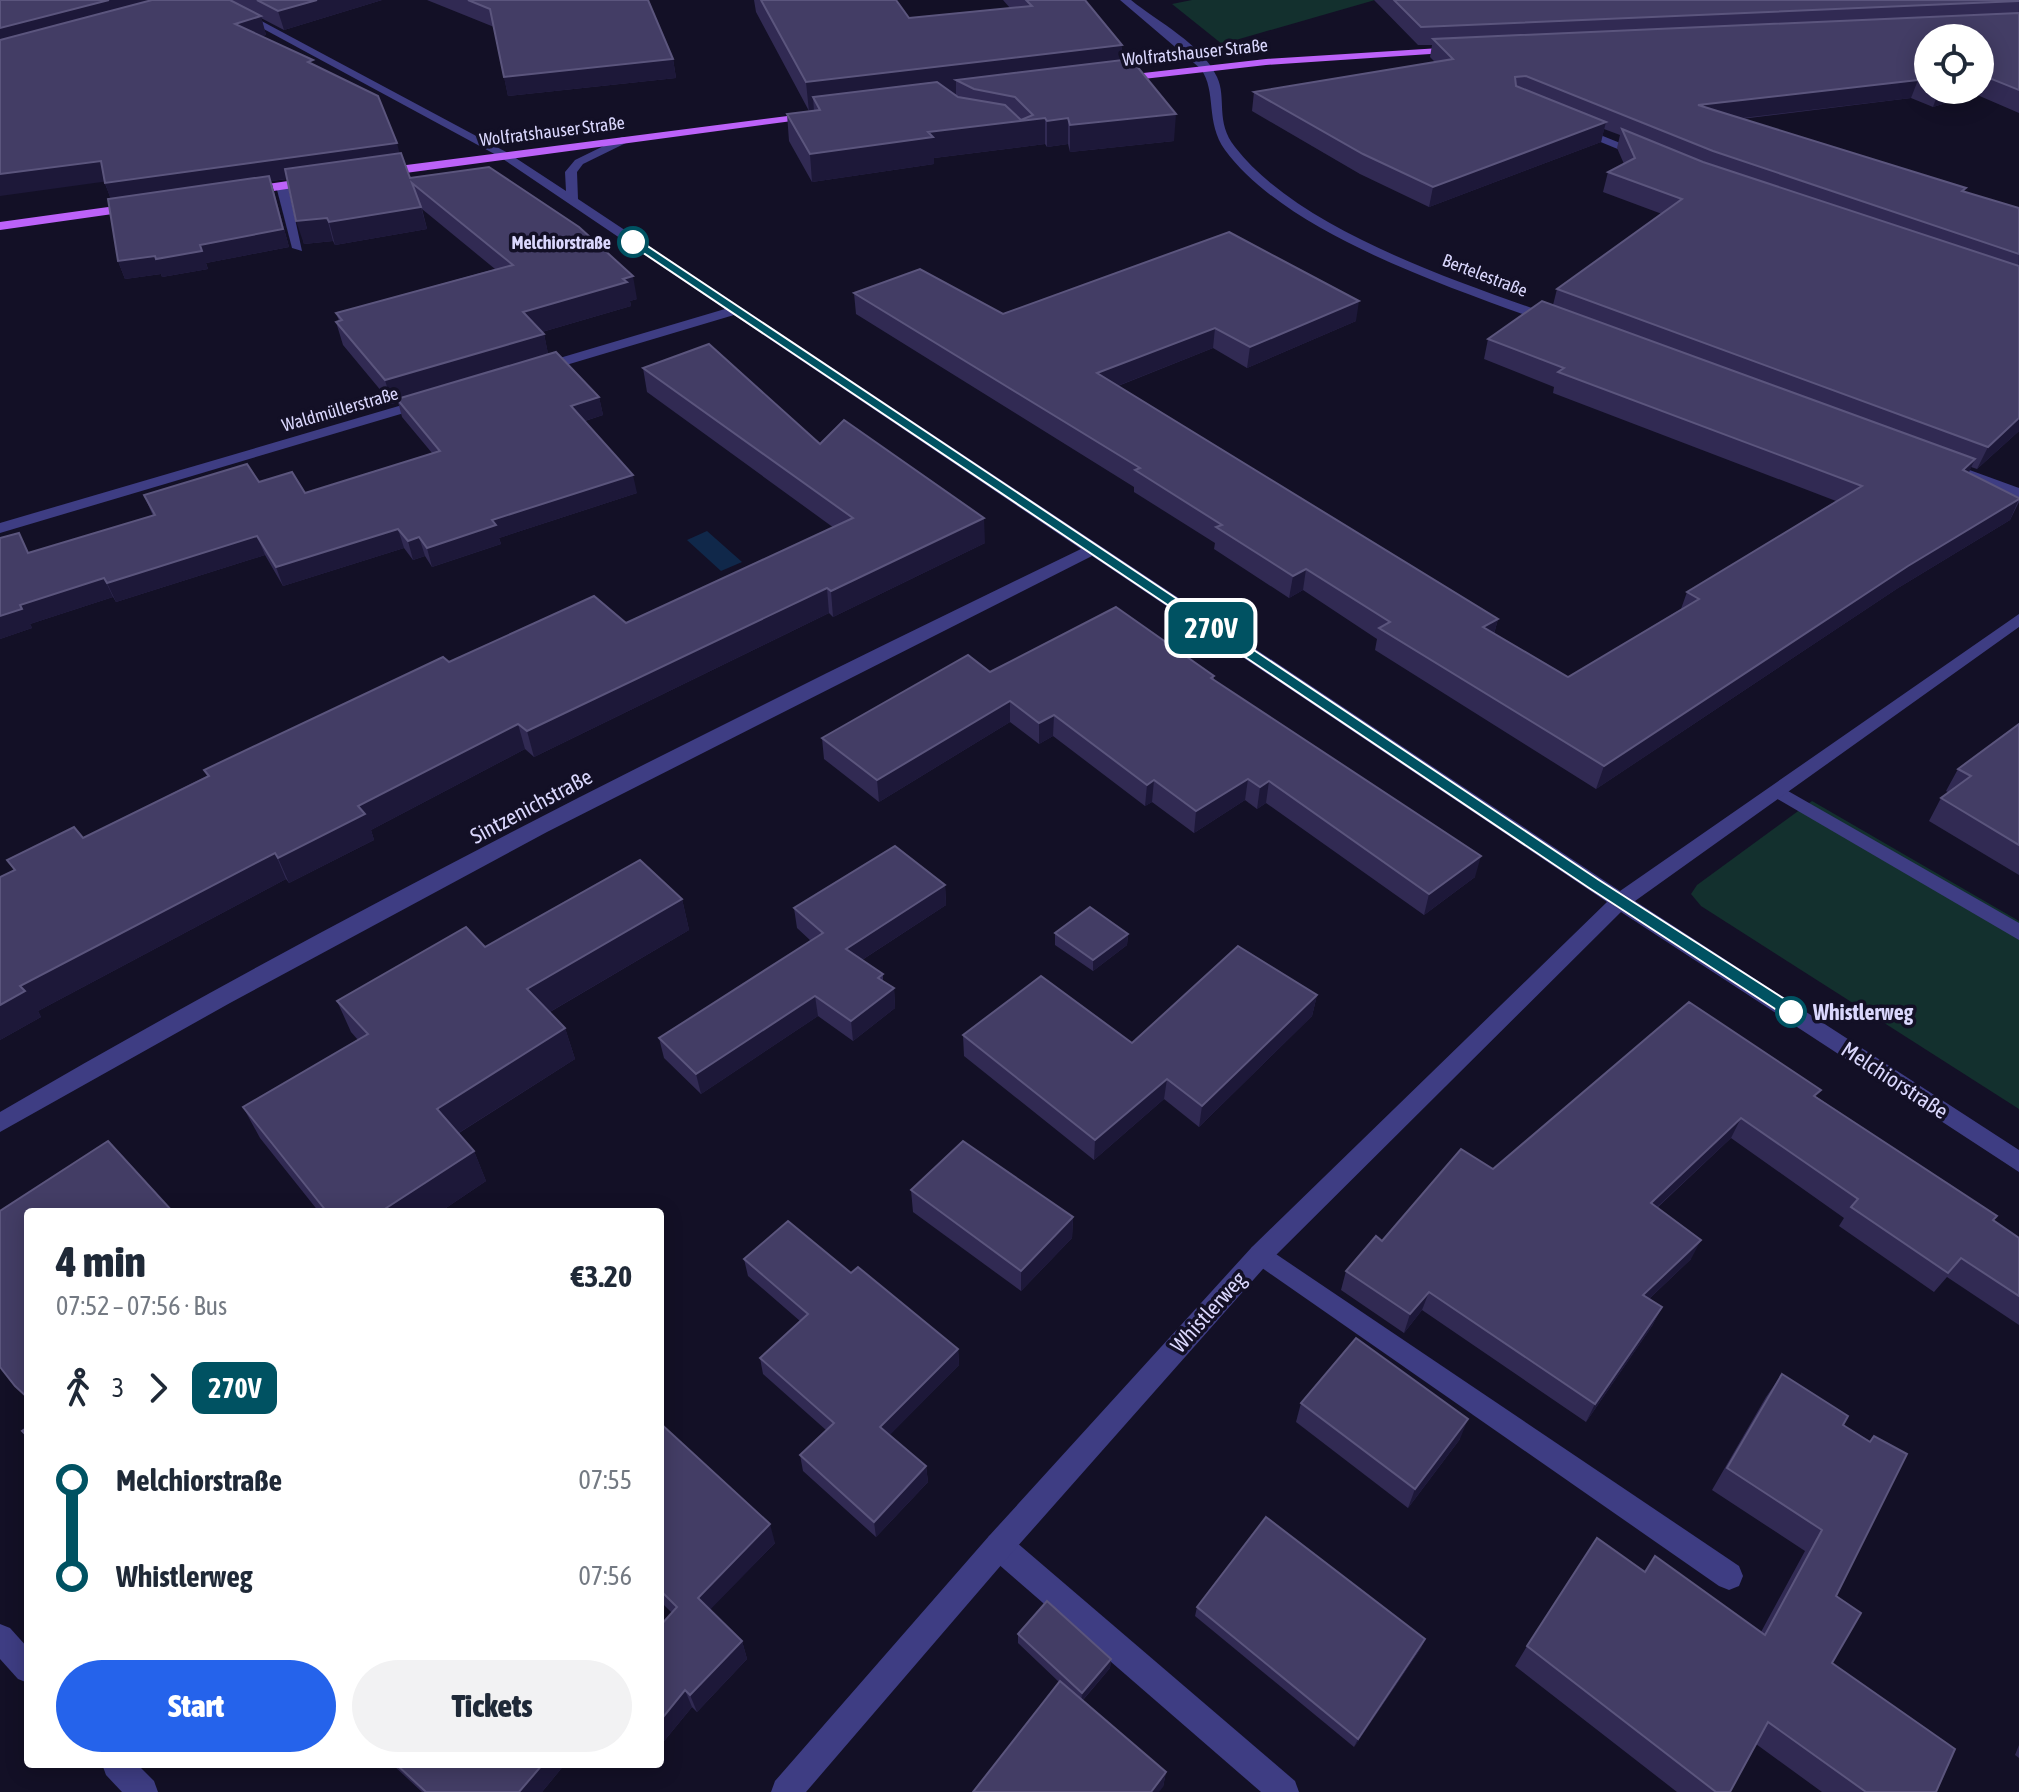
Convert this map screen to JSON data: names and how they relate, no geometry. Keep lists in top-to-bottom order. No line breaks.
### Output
{"streets":{"main road":["Wolfratshauser Straße"],"street":["Bertelestraße","Waldmüllerstraße","Sintzenichstraße","Melchiorstraße","Whistlerweg"]},"crossings":[["Wolfratshauser Straße","Bertelestraße"],["Wolfratshauser Straße","Melchiorstraße"],["Sintzenichstraße","Melchiorstraße"],["Melchiorstraße","Whistlerweg"]],"places":["Melchiorstraße","Whistlerweg"],"lines":["bus line 270V"],"page":{"on_map":"270V","heading":["4 min","07:52 – 07:56 · Bus","€3.20"],"legs":["3","270V"],"list":[{"name":"Melchiorstraße","value":"07:55"},{"name":"Whistlerweg","value":"07:56"}],"buttons":["Start","Tickets"]}}
